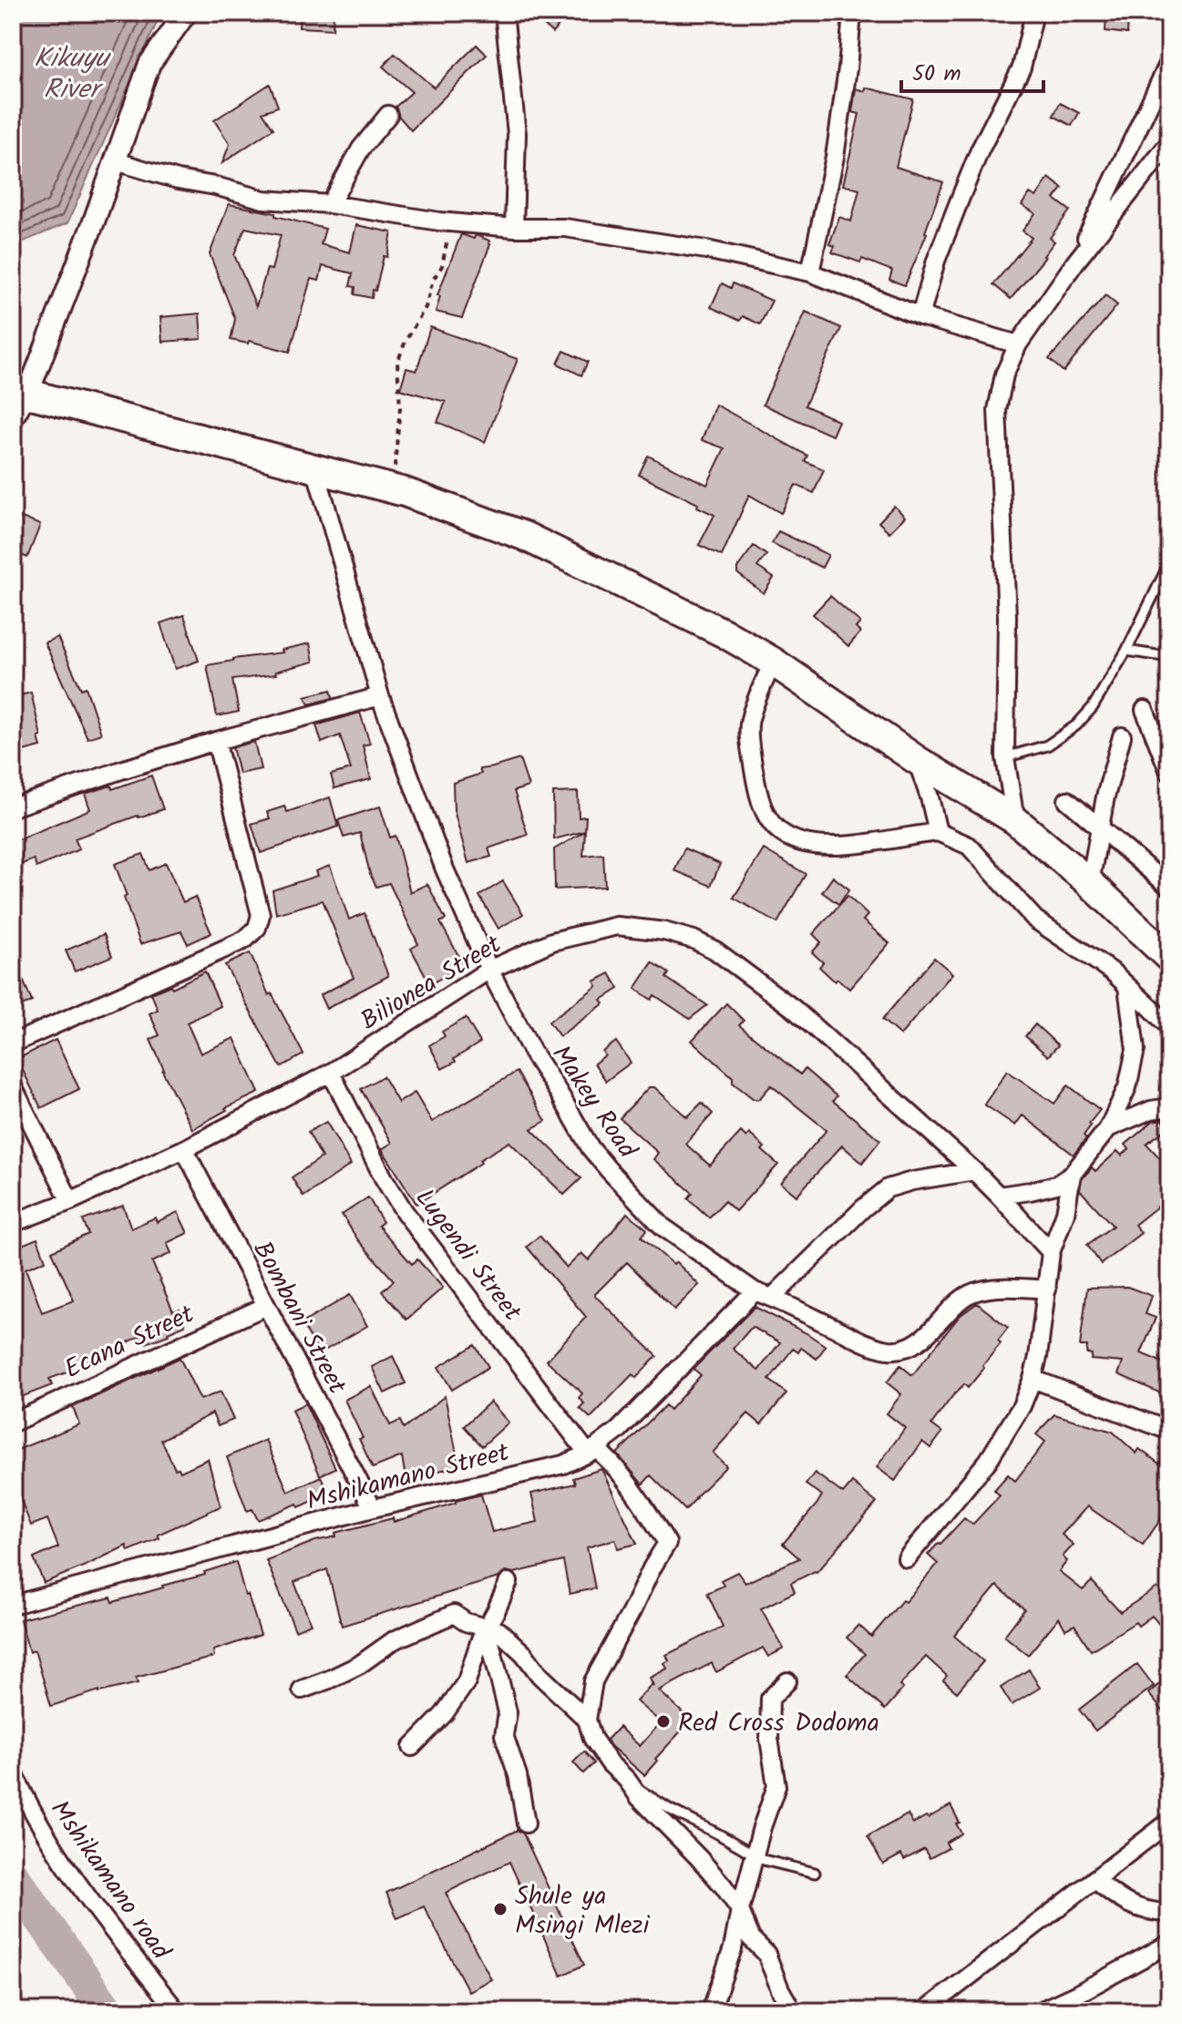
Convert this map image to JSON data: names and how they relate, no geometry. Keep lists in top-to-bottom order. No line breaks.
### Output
{"streets":{"street":["Bilionea Street","Makey Road","Lugendi Street","Bombani Street","Ecana Street","Mshikamano Street","Mshikamano road"]},"crossings":[["Bilionea Street","Makey Road"],["Bilionea Street","Lugendi Street"],["Bilionea Street","Bombani Street"],["Makey Road","Mshikamano Street"],["Lugendi Street","Mshikamano Street"],["Bombani Street","Ecana Street"],["Bombani Street","Mshikamano Street"]],"water":["Kikuyu River"],"places":["Red Cross Dodoma","Shule ya Msingi Mlezi"],"scale_bar":"50 m"}
